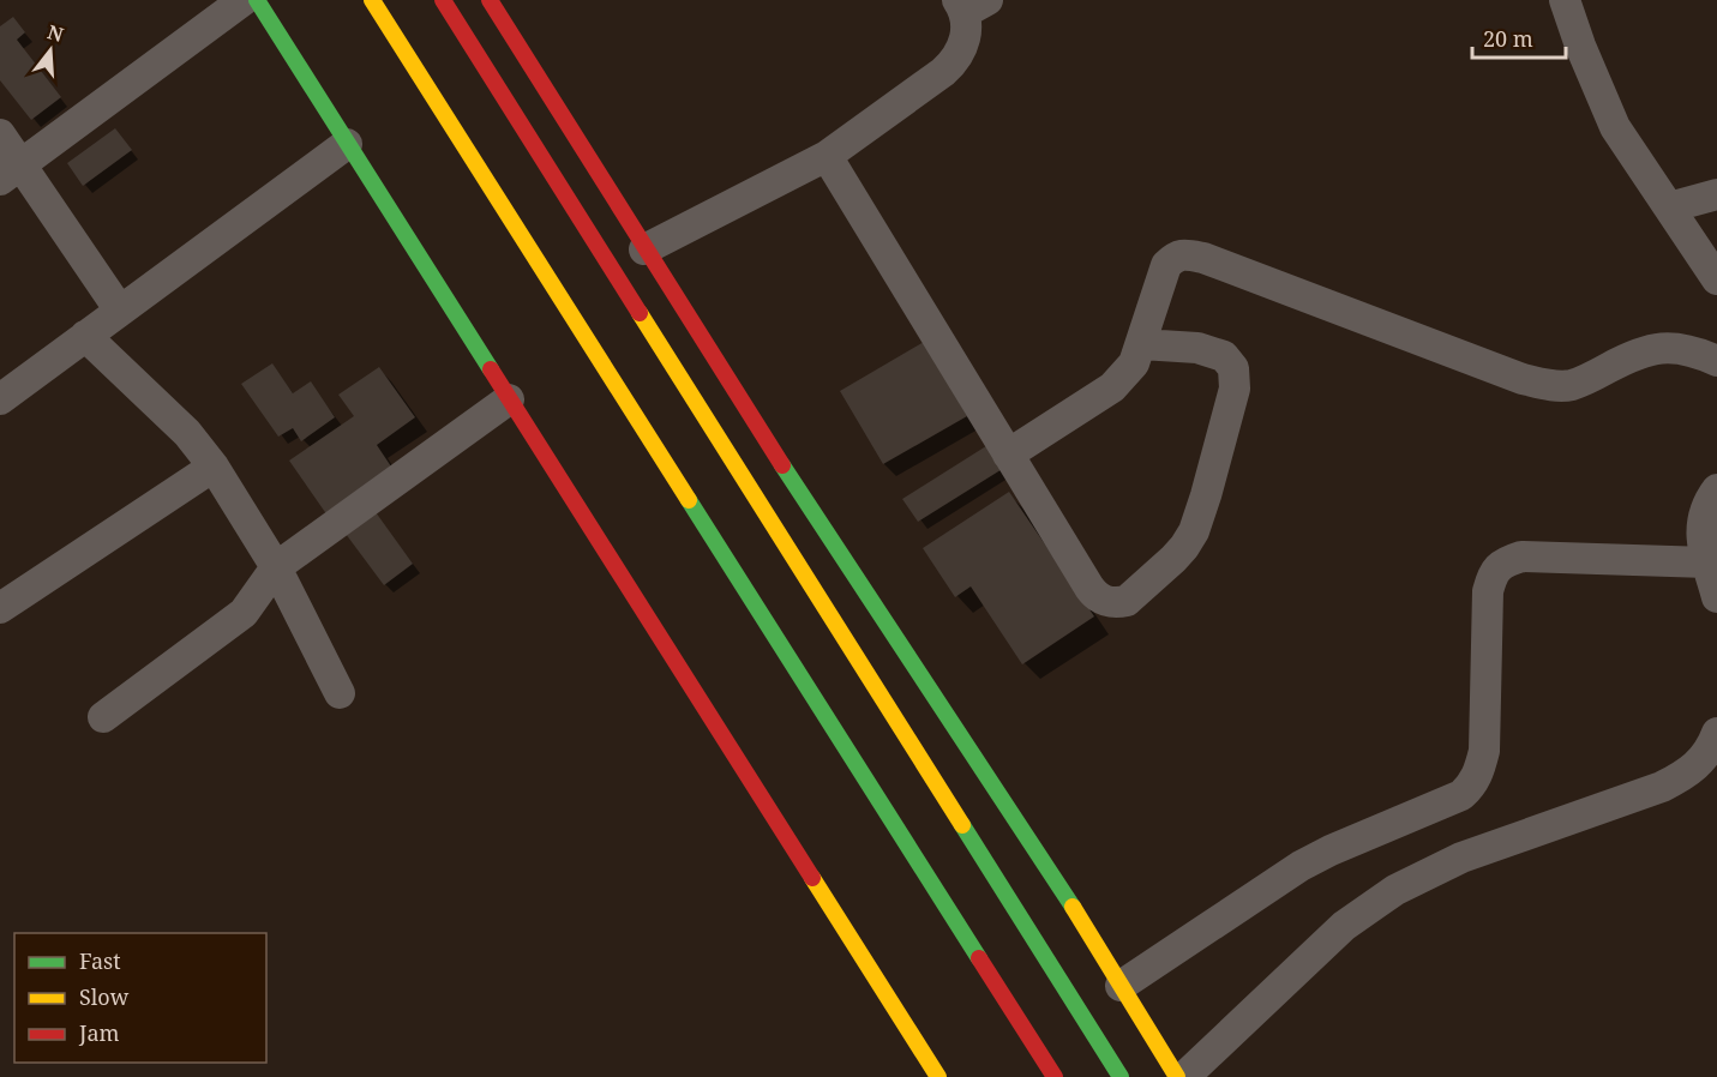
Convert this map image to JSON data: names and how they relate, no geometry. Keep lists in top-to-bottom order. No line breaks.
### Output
{"legend":["Fast","Slow","Jam"],"scale_bar":"20 m","north":"top"}
